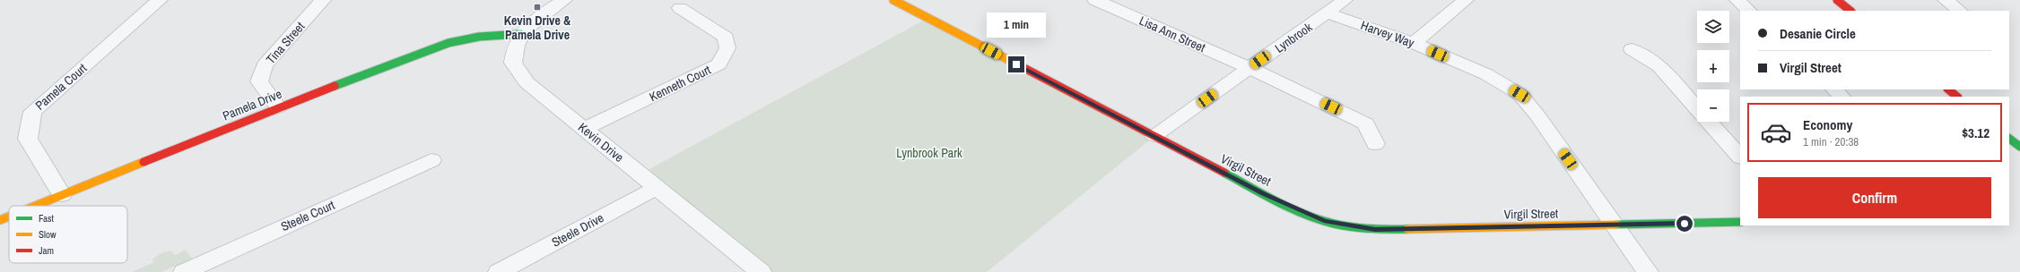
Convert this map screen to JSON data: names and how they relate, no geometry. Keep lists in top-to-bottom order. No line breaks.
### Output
{"streets":{"street":["Lisa Ann Street","Harvey Way","Lynbrook","Tina Street","Kenneth Court","Pamela Court","Pamela Drive","Kevin Drive","Virgil Street","Steele Court","Steele Drive"]},"crossings":[["Lisa Ann Street","Lynbrook"],["Harvey Way","Lynbrook"],["Harvey Way","Virgil Street"],["Lynbrook","Virgil Street"],["Tina Street","Pamela Drive"],["Kenneth Court","Kevin Drive"],["Pamela Court","Pamela Drive"],["Pamela Drive","Kevin Drive"],["Kevin Drive","Steele Drive"]],"parks":["Lynbrook Park"],"places":{"transit":["Kevin Drive & Pamela Drive"]},"legend":["Fast","Slow","Jam"],"page":{"map_buttons":["+","−"],"banner":["Desanie Circle","Virgil Street"],"bubble":"1 min","list":[{"name":"Economy","note":"1 min · 20:38","value":"$3.12"}],"buttons":"Confirm"}}
